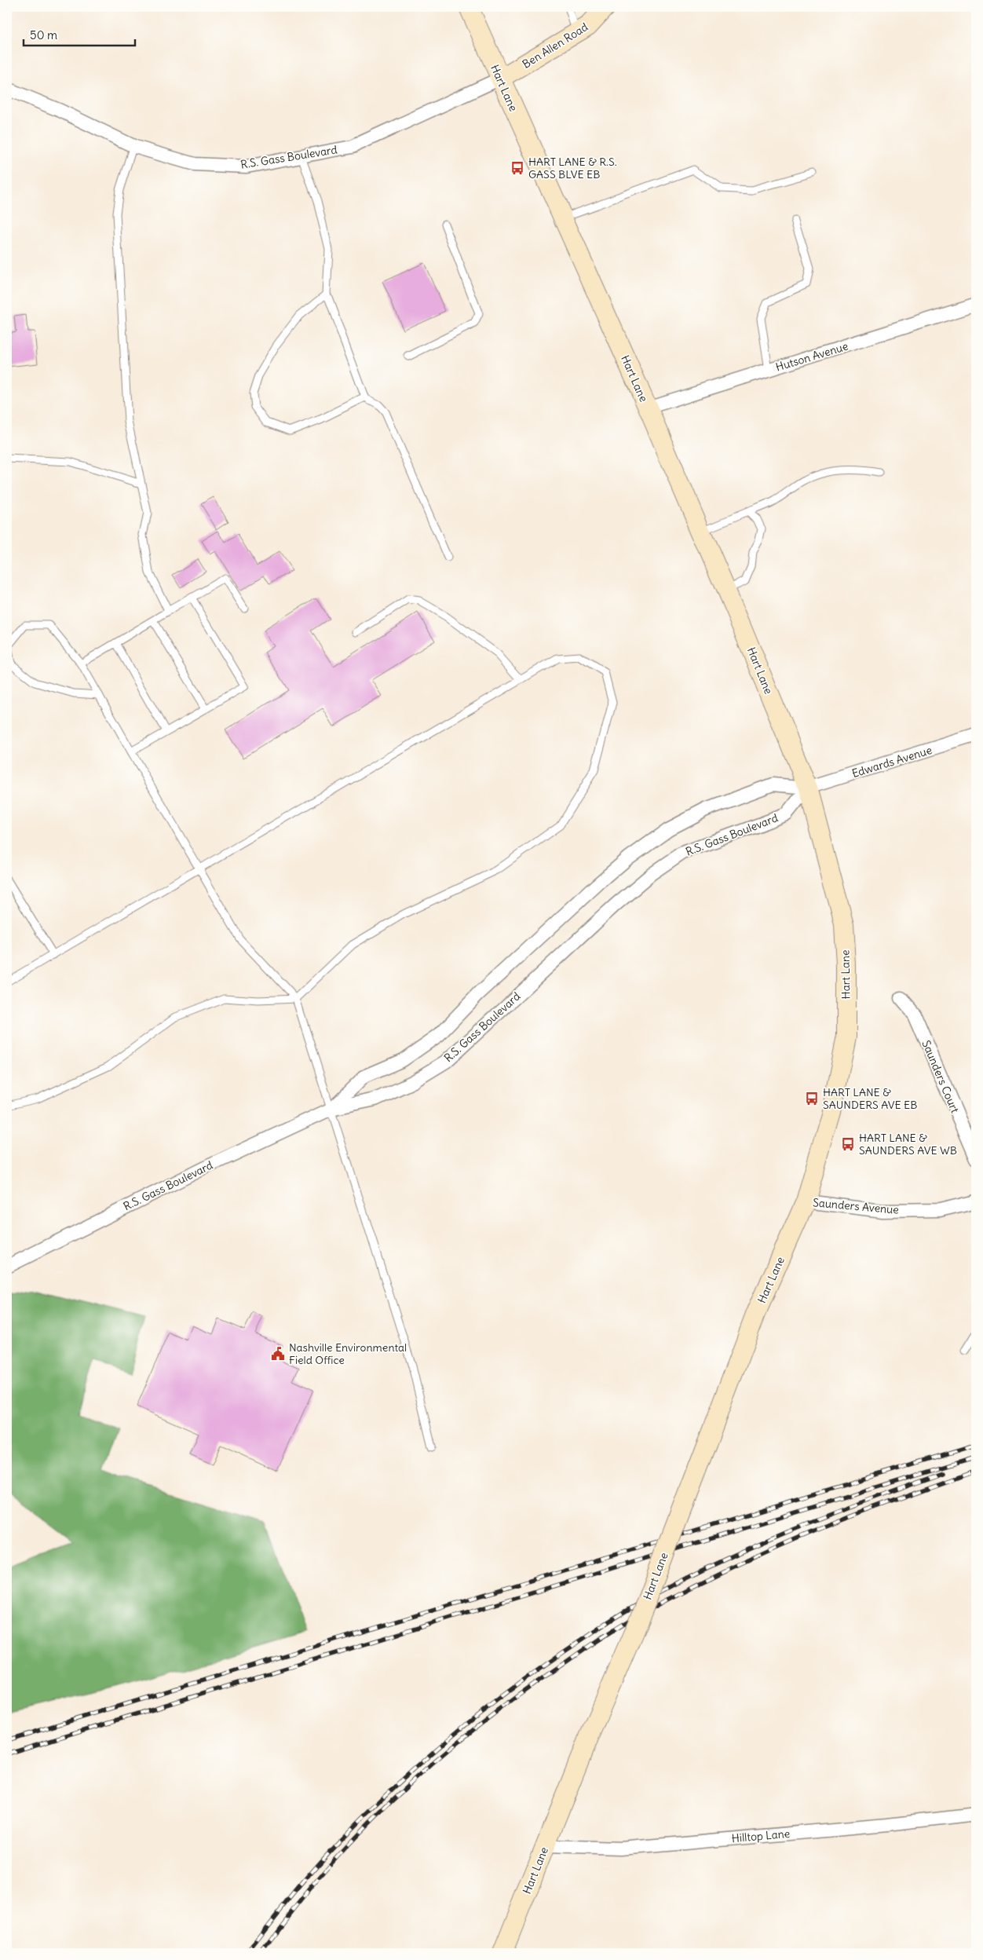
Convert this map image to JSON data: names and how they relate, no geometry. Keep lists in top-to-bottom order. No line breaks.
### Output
{"streets":{"main road":["Ben Allen Road","Hart Lane"],"street":["R.S. Gass Boulevard","Hutson Avenue","Edwards Avenue","Saunders Court","Saunders Avenue","Hilltop Lane"]},"crossings":[["Ben Allen Road","Hart Lane"],["Ben Allen Road","R.S. Gass Boulevard"],["Hart Lane","R.S. Gass Boulevard"],["Hart Lane","Hutson Avenue"],["Hart Lane","Edwards Avenue"],["Hart Lane","Saunders Avenue"],["Hart Lane","Hilltop Lane"],["R.S. Gass Boulevard","Edwards Avenue"]],"places":{"bus stop":["HART LANE & R.S. GASS BLVE EB","HART LANE & SAUNDERS AVE EB","HART LANE & SAUNDERS AVE WB"],"public building":["Nashville Environmental Field Office"]},"scale_bar":"50 m"}
